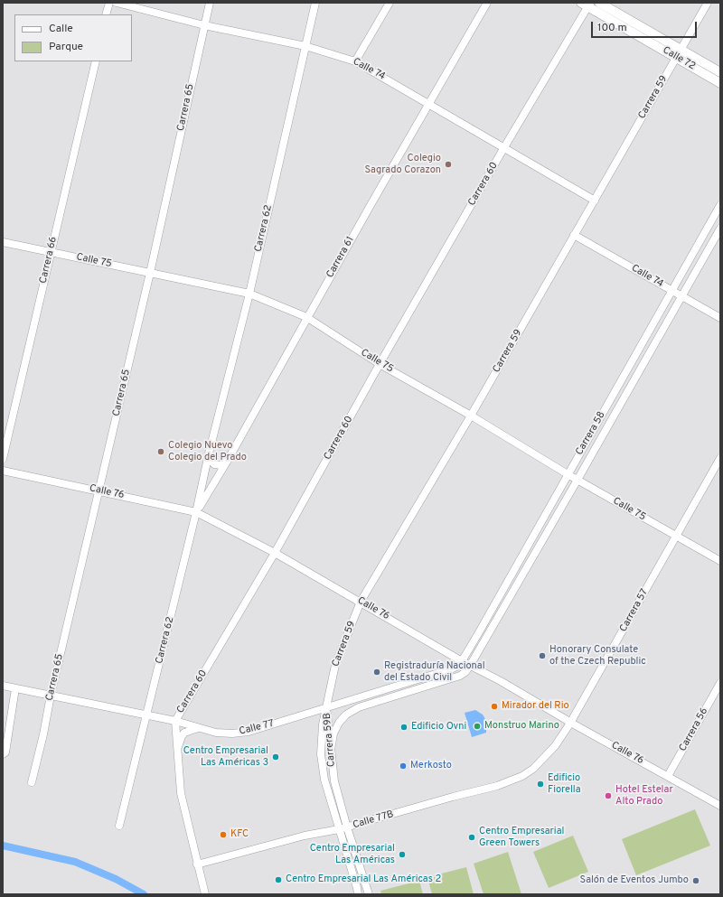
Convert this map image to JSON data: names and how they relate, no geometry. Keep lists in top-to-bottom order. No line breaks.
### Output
{"streets":{"main road":["Calle 72"],"street":["Calle 74","Carrera 59","Carrera 65","Carrera 60","Carrera 62","Carrera 61","Carrera 66","Calle 75","Carrera 58","Calle 76","Carrera 57","Calle 77","Carrera 56","Carrera 59B","Calle 77B"]},"crossings":[["Calle 72","Carrera 59"],["Calle 72","Carrera 60"],["Calle 74","Carrera 59"],["Calle 74","Carrera 65"],["Calle 74","Carrera 60"],["Calle 74","Carrera 62"],["Calle 74","Carrera 61"],["Calle 74","Carrera 58"],["Carrera 59","Calle 75"],["Carrera 59","Calle 76"],["Carrera 59","Calle 77"],["Carrera 59","Carrera 59B"],["Carrera 65","Calle 75"],["Carrera 65","Calle 76"],["Carrera 65","Calle 77"],["Carrera 60","Calle 75"],["Carrera 60","Calle 76"],["Carrera 60","Calle 77"],["Carrera 60","Calle 77B"],["Carrera 62","Carrera 61"],["Carrera 62","Calle 75"],["Carrera 62","Calle 76"],["Carrera 62","Calle 77"],["Carrera 61","Calle 75"],["Carrera 61","Calle 76"],["Carrera 66","Calle 75"],["Calle 75","Carrera 58"],["Calle 75","Carrera 57"],["Carrera 58","Calle 76"],["Carrera 58","Calle 77"],["Calle 76","Carrera 57"],["Calle 76","Calle 77"],["Calle 76","Carrera 56"],["Carrera 57","Calle 77B"],["Calle 77","Carrera 59B"],["Carrera 59B","Calle 77B"]],"places":["Colegio Sagrado Corazon","Colegio Nuevo Colegio del Prado","Honorary Consulate of the Czech Republic","Registraduría Nacional del Estado Civil","Mirador del Rio","Monstruo Marino","Edificio Ovni","Centro Empresarial Las Américas 3","Merkosto","Edificio Fiorella","Hotel Estelar Alto Prado","KFC","Centro Empresarial Green Towers","Centro Empresarial Las Américas","Centro Empresarial Las Américas 2","Salón de Eventos Jumbo"],"legend":["Calle","Parque"],"scale_bar":"100 m"}
